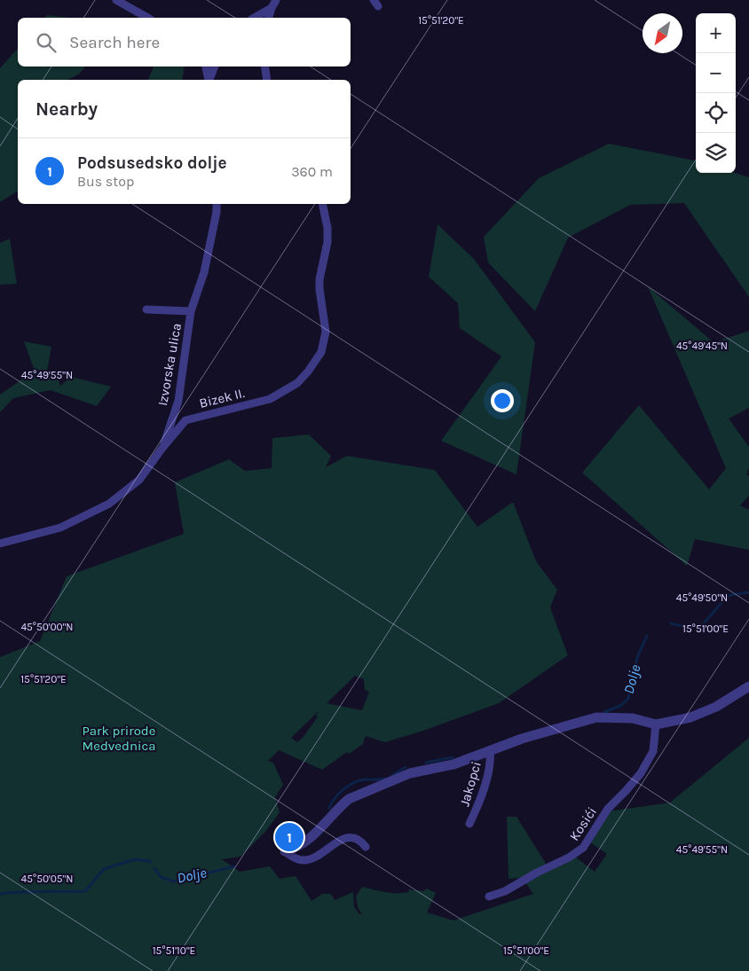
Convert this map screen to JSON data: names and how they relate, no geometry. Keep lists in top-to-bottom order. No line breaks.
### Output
{"streets":{"street":["Izvorska ulica","Bizek II.","Jakopci","Kosići"]},"crossings":[["Izvorska ulica","Bizek II."]],"water":["Dolje"],"parks":["Park prirode Medvednica"],"north":"bottom left","page":{"map_buttons":["+","−"],"search":"Search here","heading":"Nearby","list":[{"mark":"1","name":"Podsusedsko dolje","note":"Bus stop","value":"360 m"}],"pins":"1"},"coordinates":["15°51'20\"E","45°49'45\"N","45°49'55\"N","45°49'50\"N","45°50'00\"N","15°51'00\"E","45°50'05\"N","15°51'10\"E"]}
